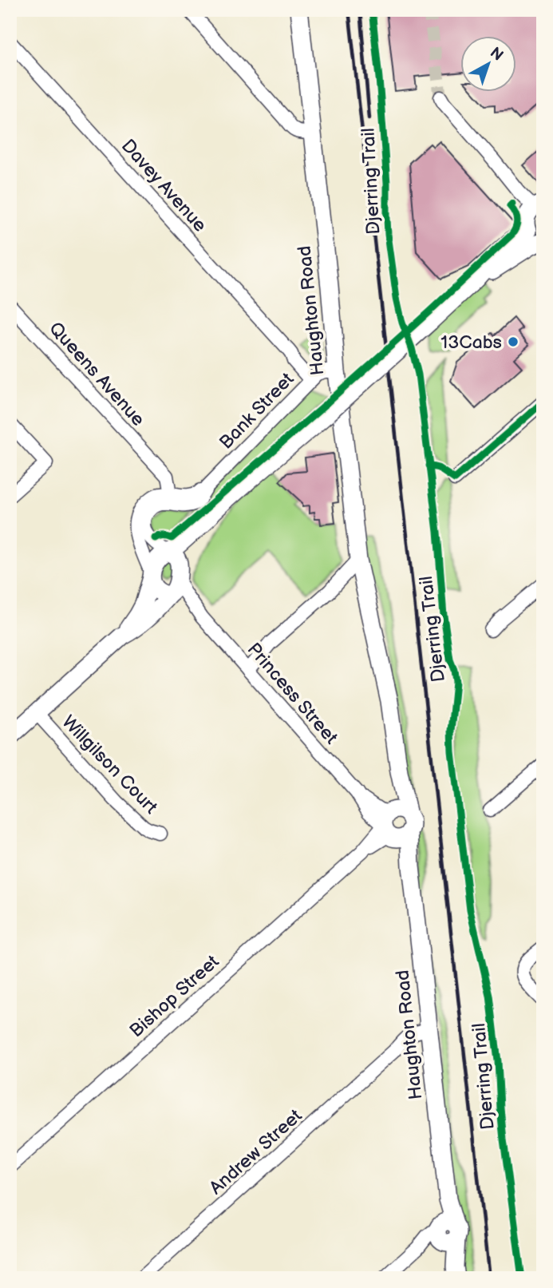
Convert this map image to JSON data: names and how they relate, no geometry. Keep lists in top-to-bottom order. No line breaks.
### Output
{"streets":{"street":["Davey Avenue","Haughton Road","Queens Avenue","Bank Street","Princess Street","Willgilson Court","Bishop Street","Andrew Street"],"cycle path":["Djerring Trail"]},"crossings":[["Davey Avenue","Bank Street"],["Haughton Road","Bank Street"],["Haughton Road","Princess Street"],["Haughton Road","Bishop Street"],["Haughton Road","Andrew Street"],["Queens Avenue","Bank Street"],["Princess Street","Bishop Street"]],"places":["13Cabs"],"north":"top right"}
